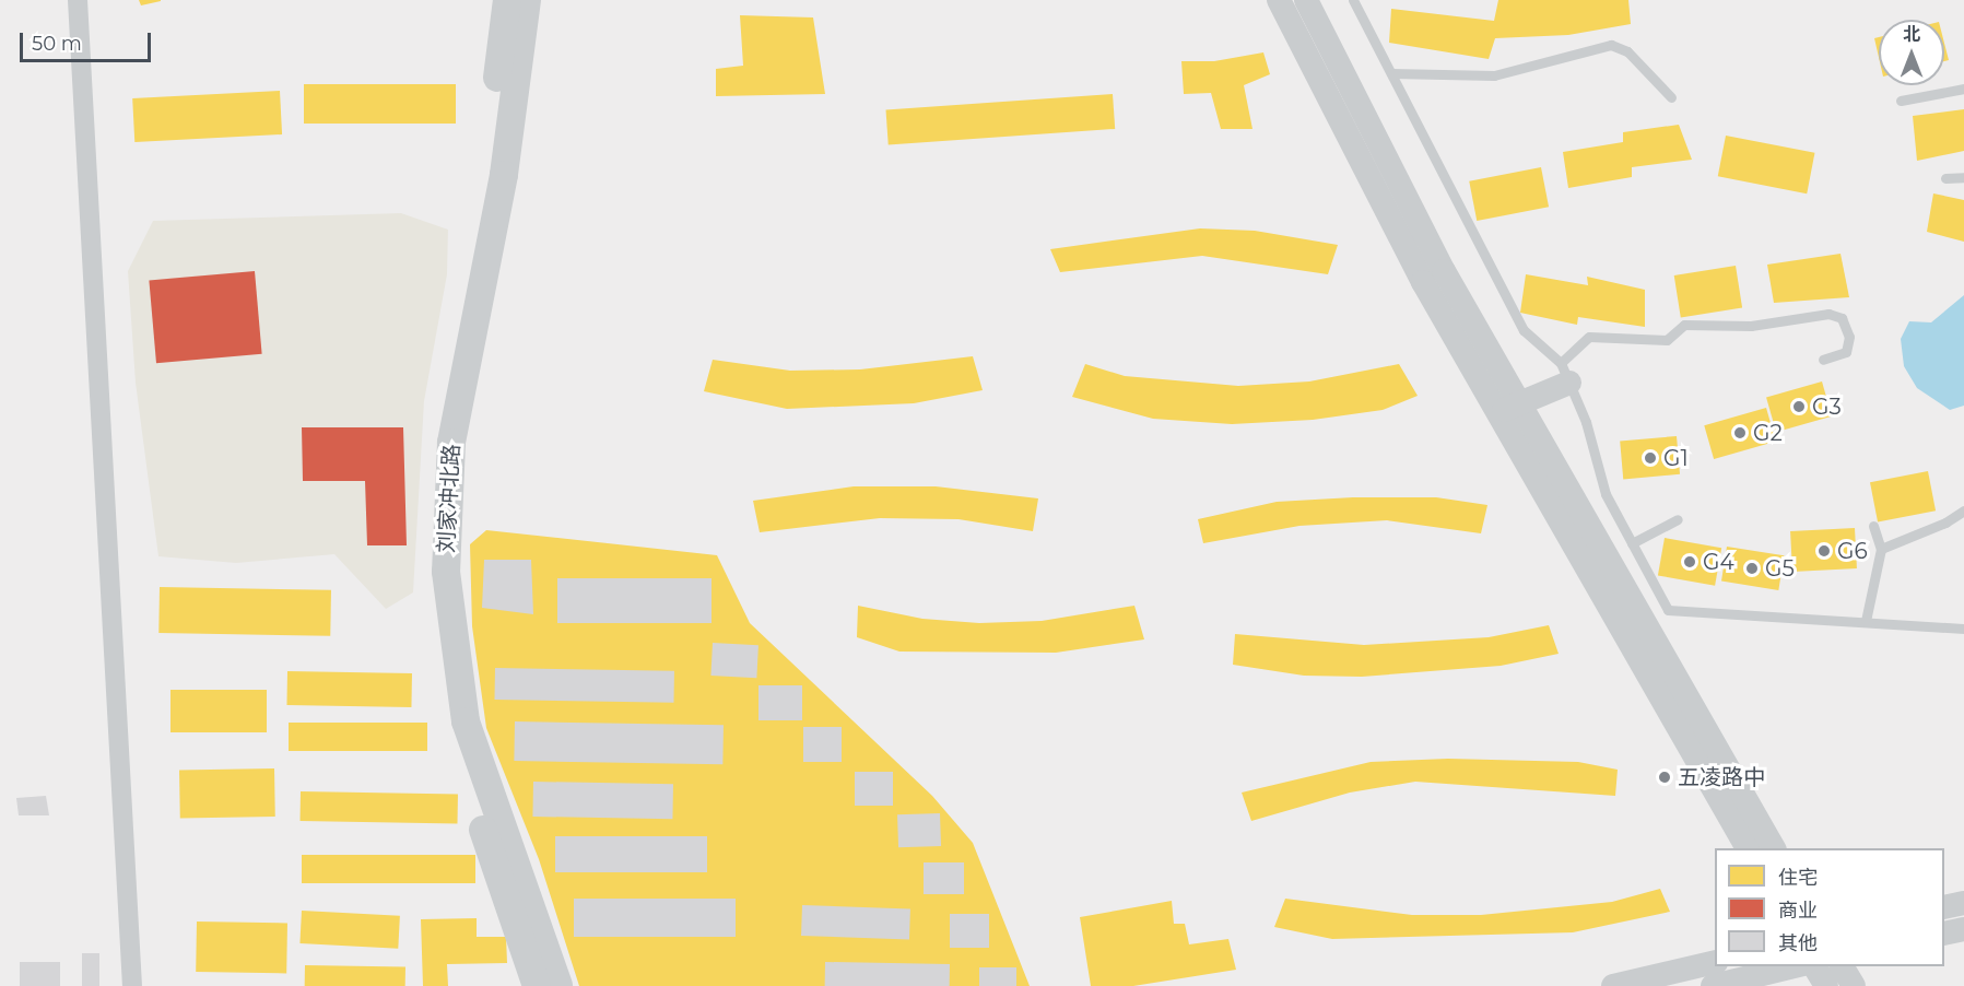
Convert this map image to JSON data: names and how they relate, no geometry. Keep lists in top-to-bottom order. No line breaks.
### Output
{"streets":{"main road":["刘家冲北路"]},"places":["G3","G2","G1","G6","G4","G5","五凌路中"],"legend":["住宅","商业","其他"],"scale_bar":"50 m","north":"top"}
